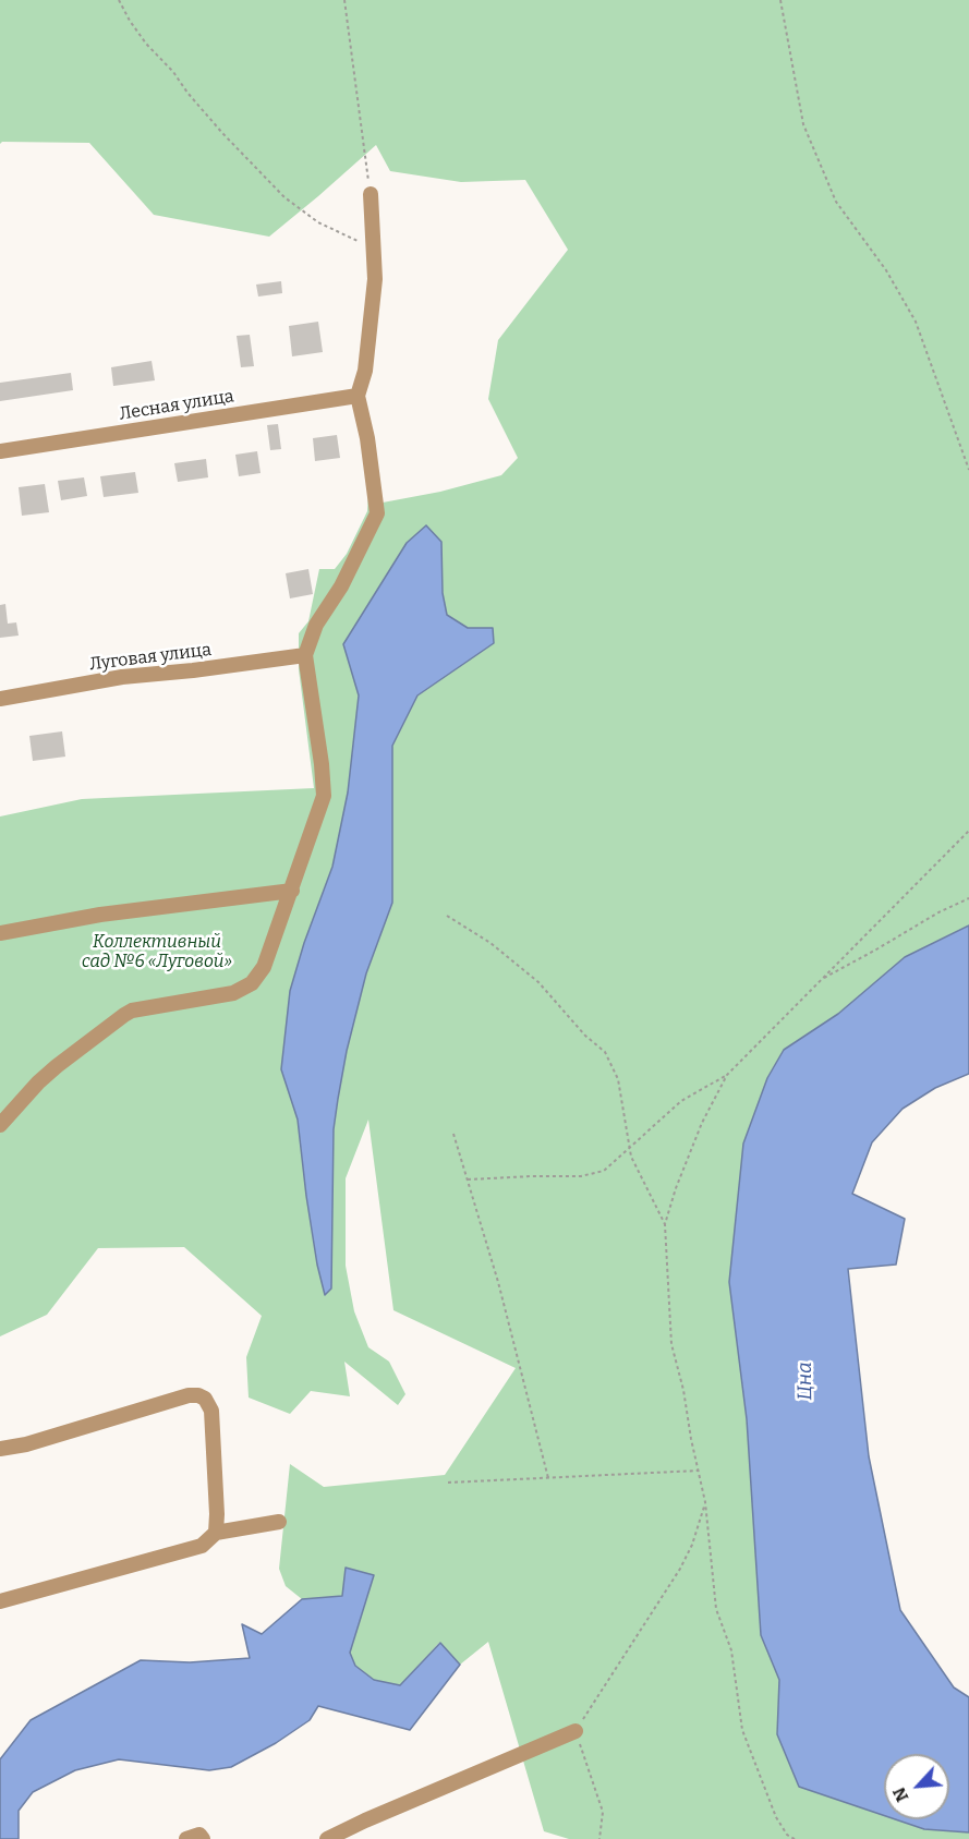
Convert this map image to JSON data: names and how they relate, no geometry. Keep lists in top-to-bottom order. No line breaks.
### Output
{"streets":{"street":["Лесная улица","Луговая улица"]},"water":["Цна"],"parks":["Коллективный сад №6 «Луговой»"],"north":"bottom left"}
